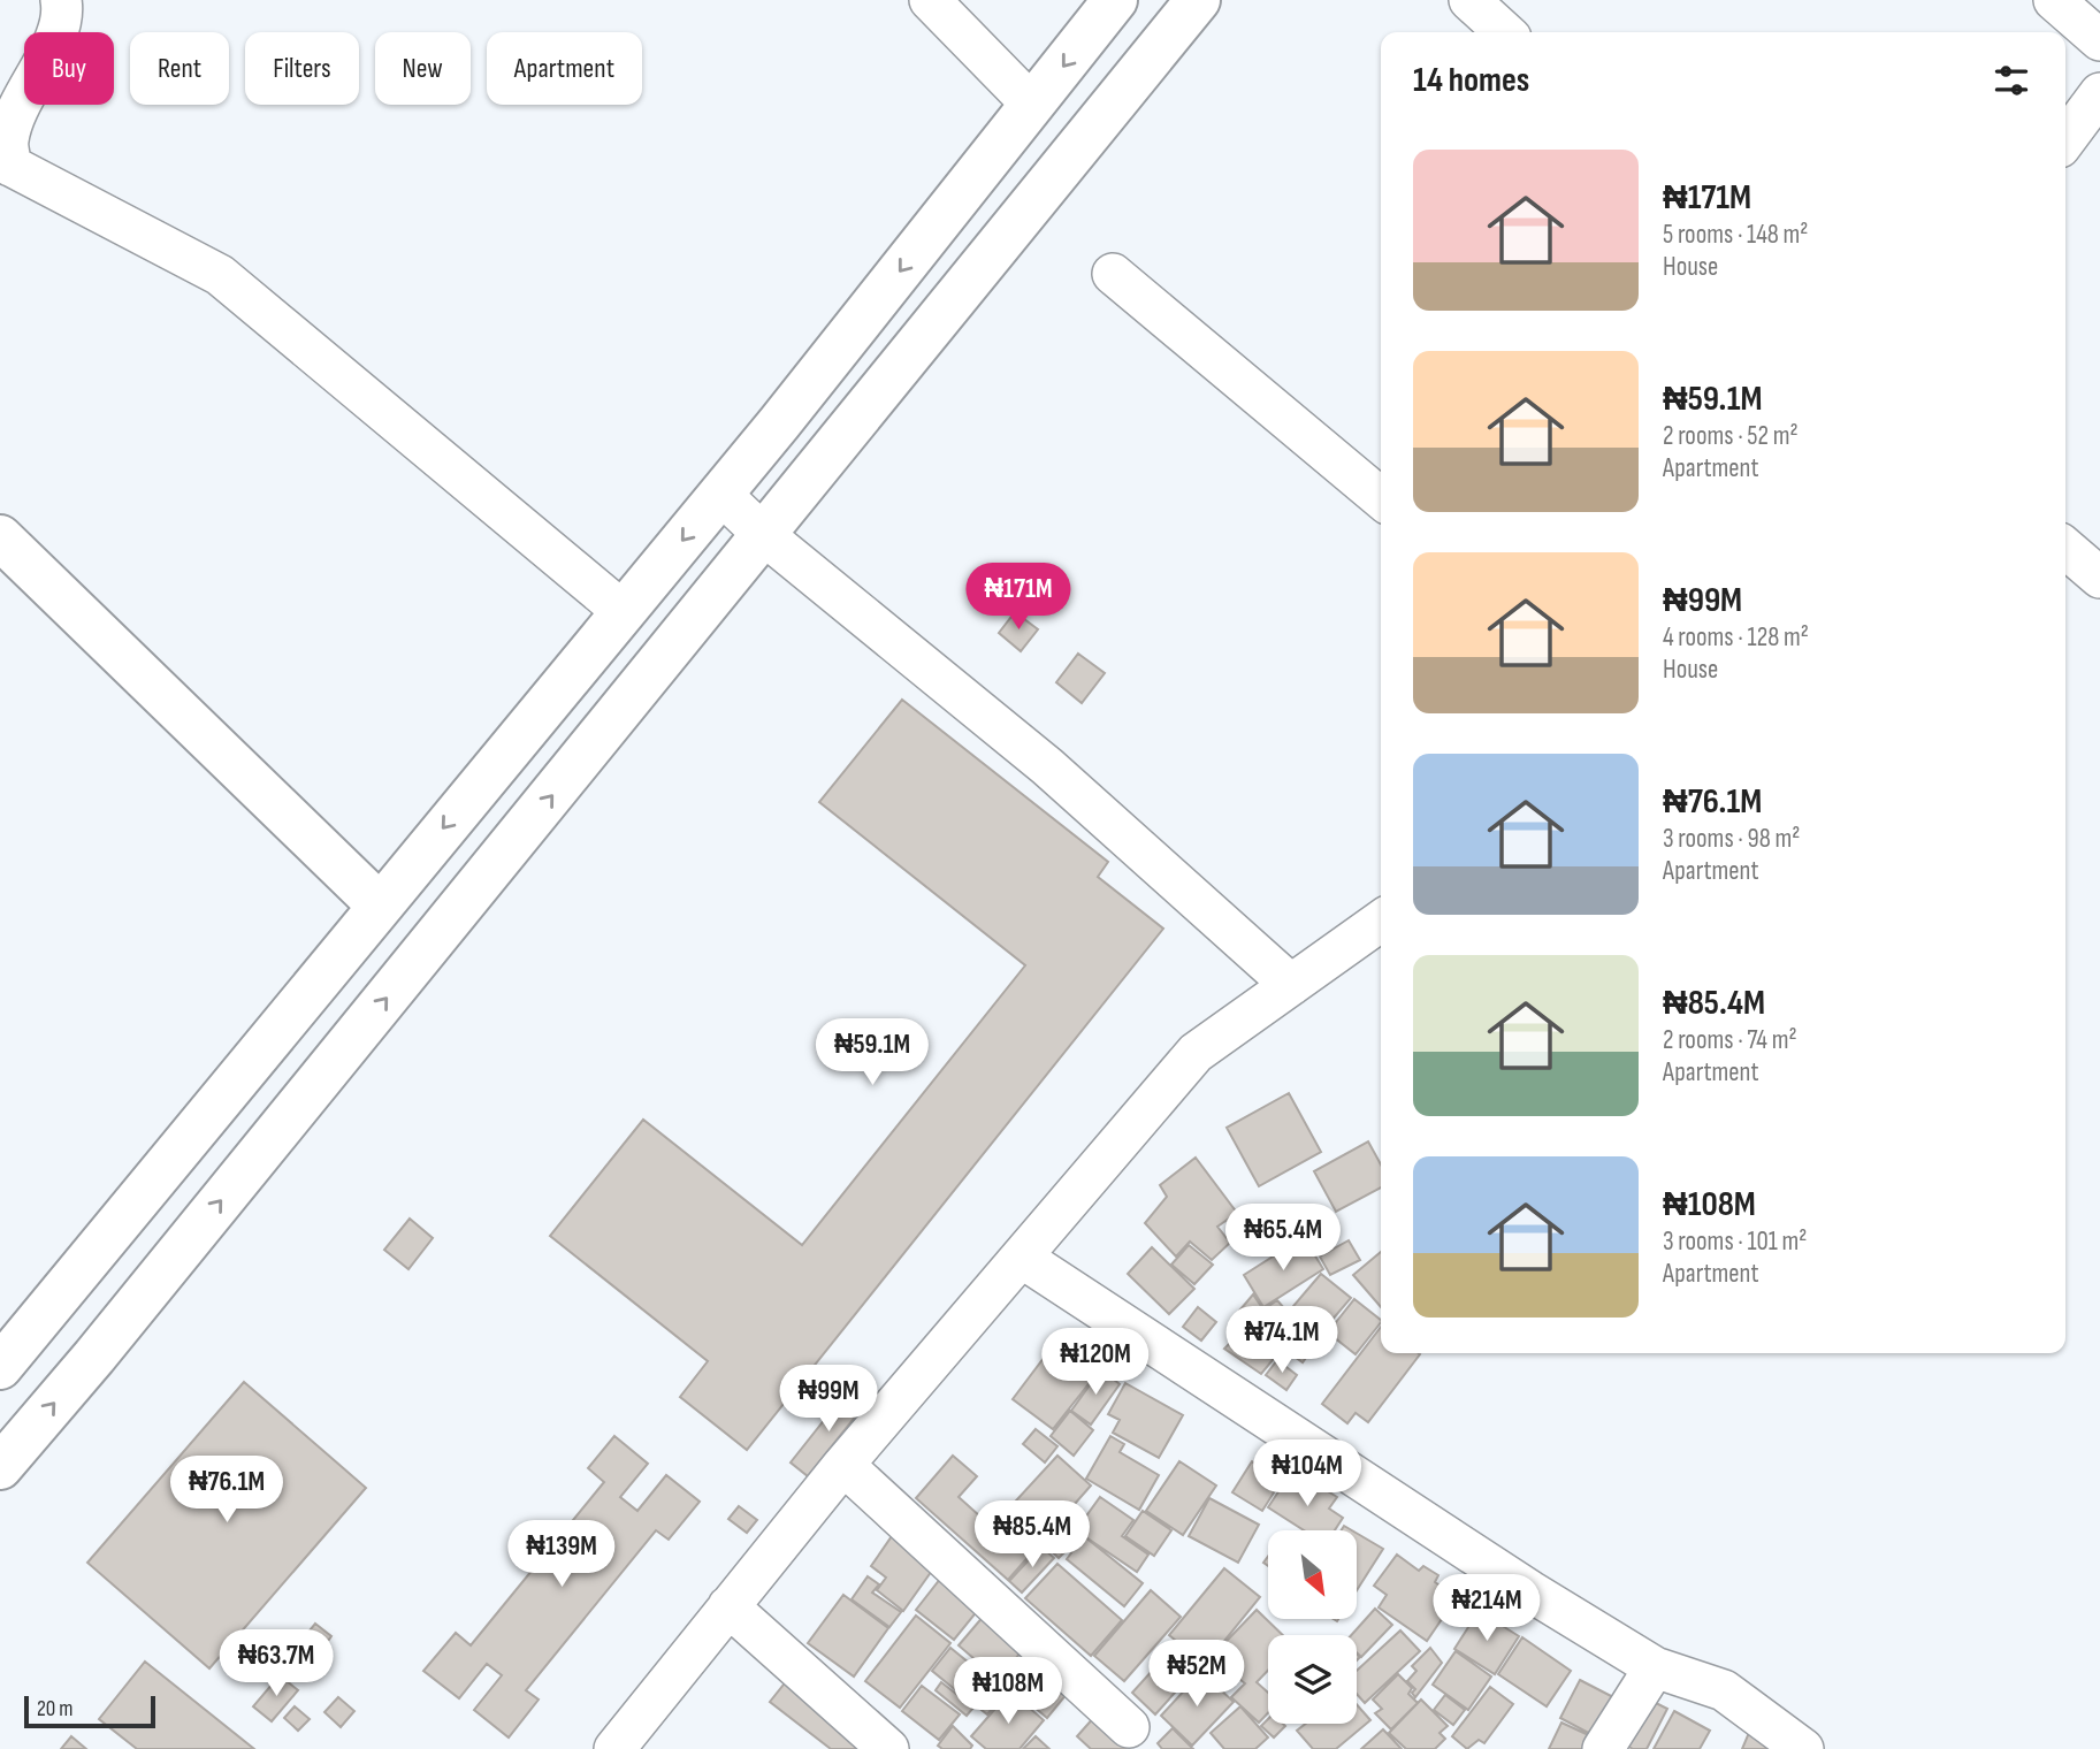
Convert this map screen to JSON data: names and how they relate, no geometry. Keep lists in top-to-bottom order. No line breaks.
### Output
{"scale_bar":"20 m","north":"bottom right","page":{"chip":["Buy","Rent","Filters","New","Apartment"],"heading":"14 homes","list":[{"name":"₦171M","note":"5 rooms · 148 m² · House"},{"name":"₦59.1M","note":"2 rooms · 52 m² · Apartment"},{"name":"₦99M","note":"4 rooms · 128 m² · House"},{"name":"₦76.1M","note":"3 rooms · 98 m² · Apartment"},{"name":"₦85.4M","note":"2 rooms · 74 m² · Apartment"},{"name":"₦108M","note":"3 rooms · 101 m² · Apartment"}],"price":["₦171M","₦59.1M","₦65.4M","₦74.1M","₦120M","₦99M","₦104M","₦76.1M","₦85.4M","₦139M","₦214M","₦63.7M","₦52M","₦108M"],"scale":"20 m"}}
